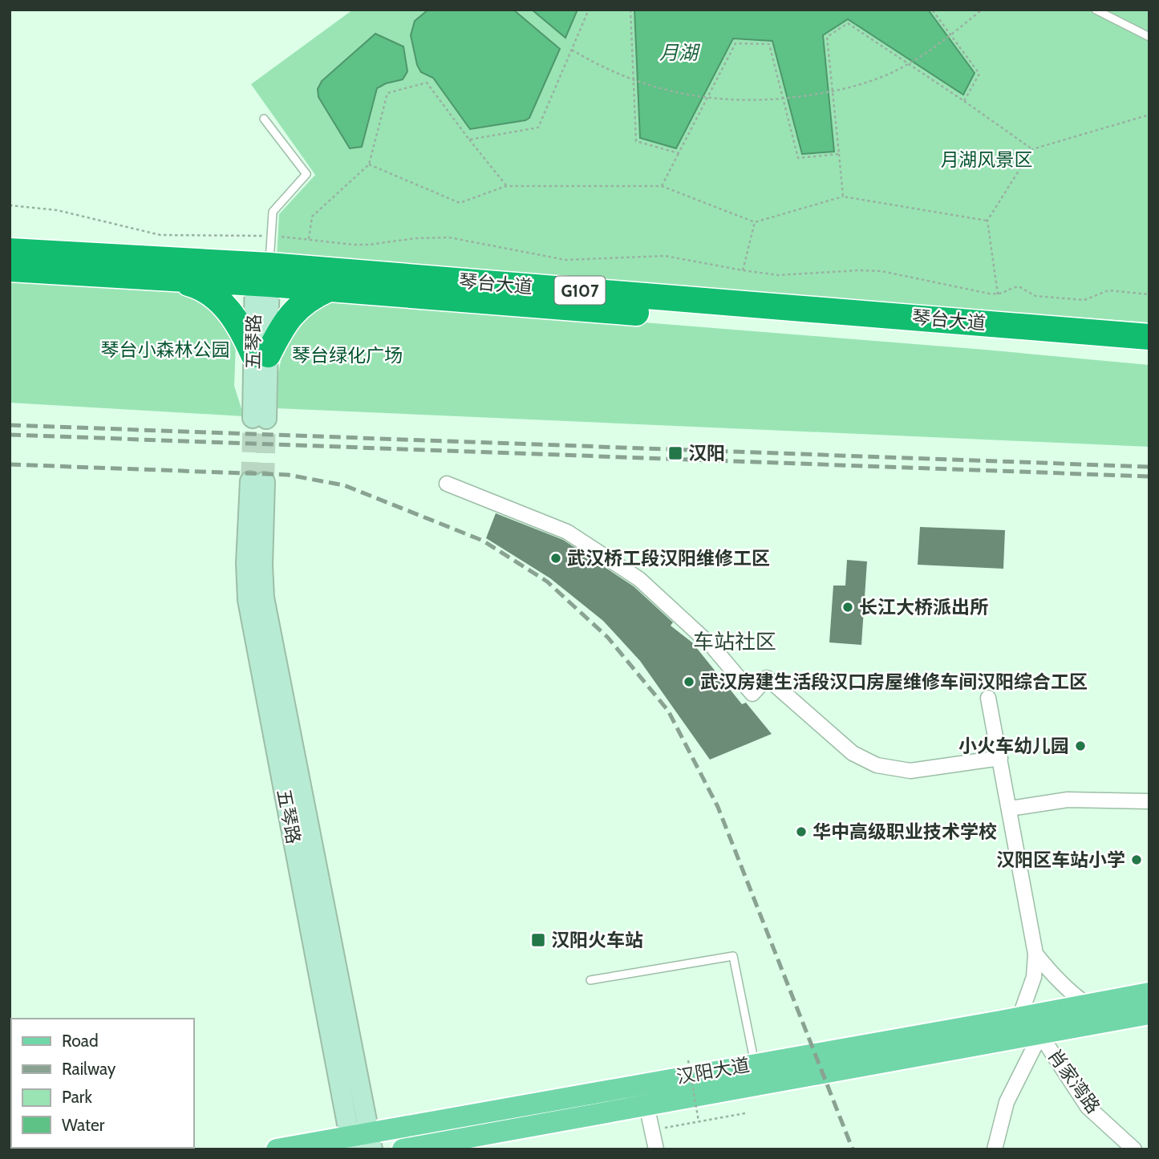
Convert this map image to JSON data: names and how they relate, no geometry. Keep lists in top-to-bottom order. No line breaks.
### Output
{"streets":{"highway":["琴台大道","G107"],"main road":["五琴路","汉阳大道"],"street":["肖家湾路"]},"crossings":[["琴台大道","五琴路"],["五琴路","汉阳大道"],["汉阳大道","肖家湾路"]],"districts":["车站社区"],"water":["月湖"],"parks":["月湖风景区","琴台小森林公园","琴台绿化广场"],"places":{"transit":["汉阳","汉阳火车站"],"other":["武汉桥工段汉阳维修工区","长江大桥派出所","武汉房建生活段汉口房屋维修车间汉阳综合工区","小火车幼儿园","华中高级职业技术学校","汉阳区车站小学"]},"legend":["Road","Railway","Park","Water"]}
